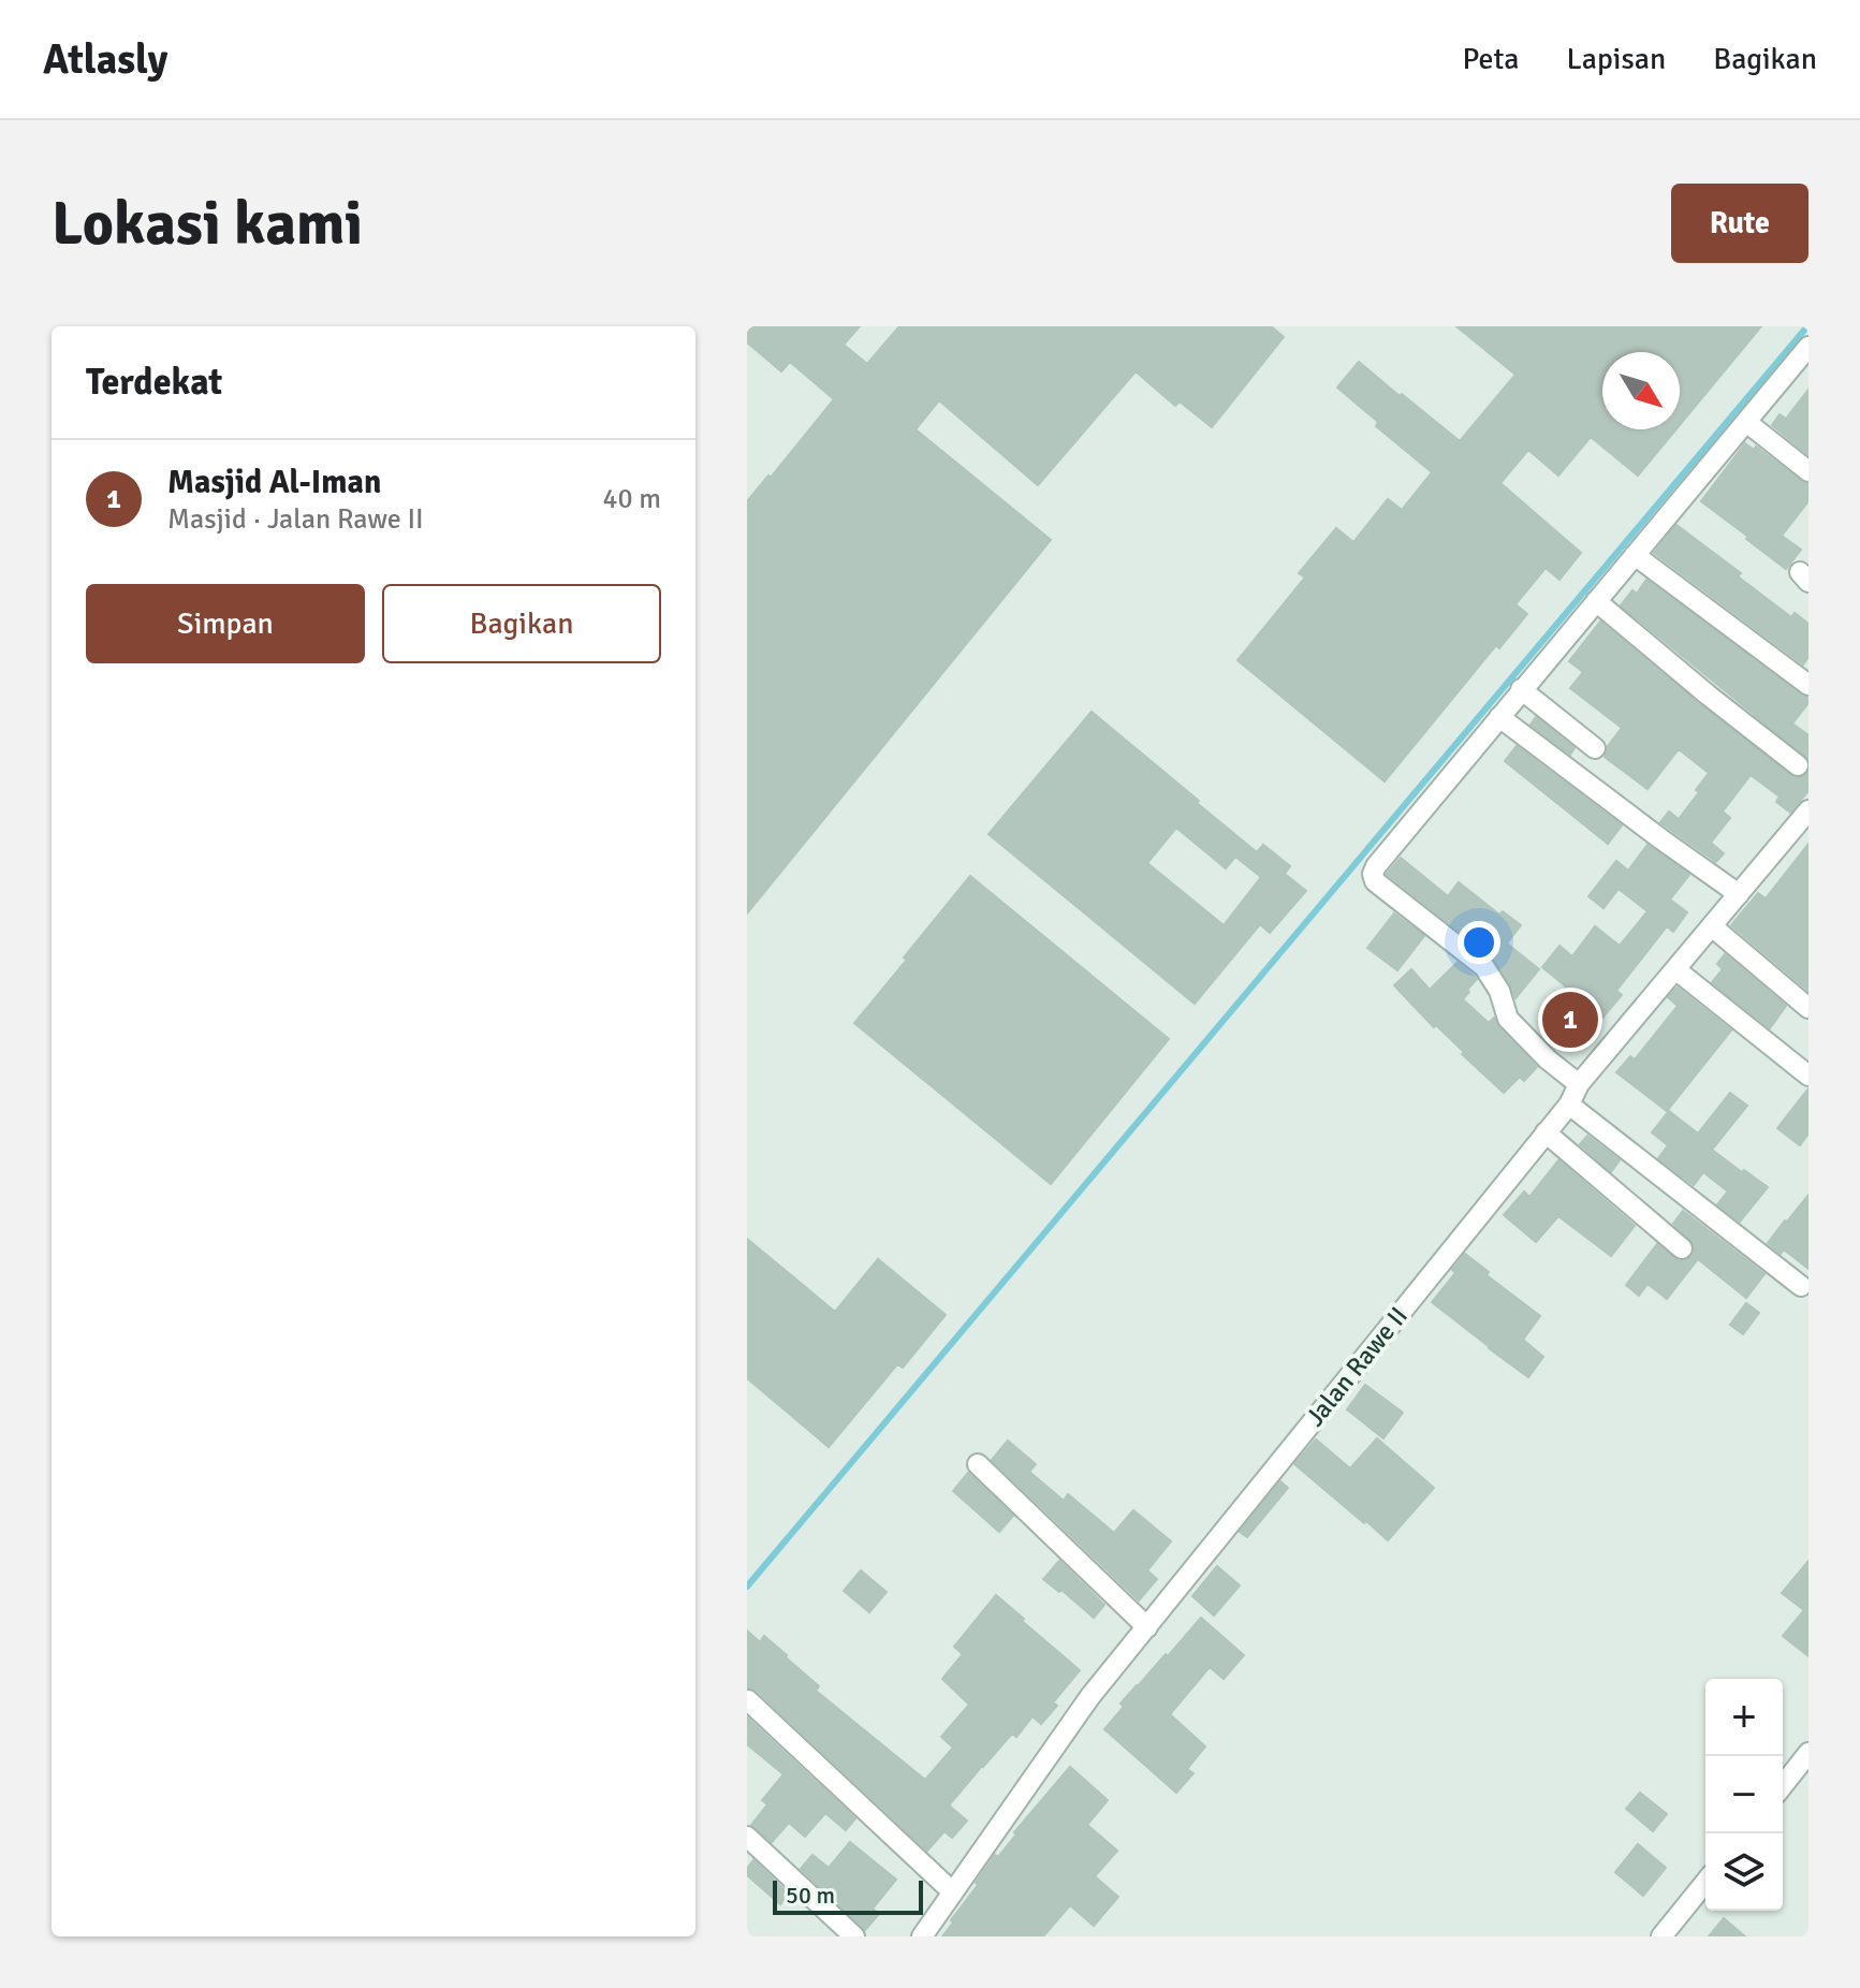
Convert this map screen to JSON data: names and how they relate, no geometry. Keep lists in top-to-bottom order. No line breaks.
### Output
{"streets":{"street":["Jalan Rawe II"]},"scale_bar":"50 m","north":"bottom right","page":{"header":"Atlasly","nav":["Peta","Lapisan","Bagikan"],"buttons":["Rute",["Simpan","Bagikan"]],"title":"Lokasi kami","heading":"Terdekat","list":[{"mark":"1","name":"Masjid Al-Iman","note":"Masjid · Jalan Rawe II","value":"40 m"}],"pins":"1","map_buttons":["+","−"],"scale":"50 m"}}
